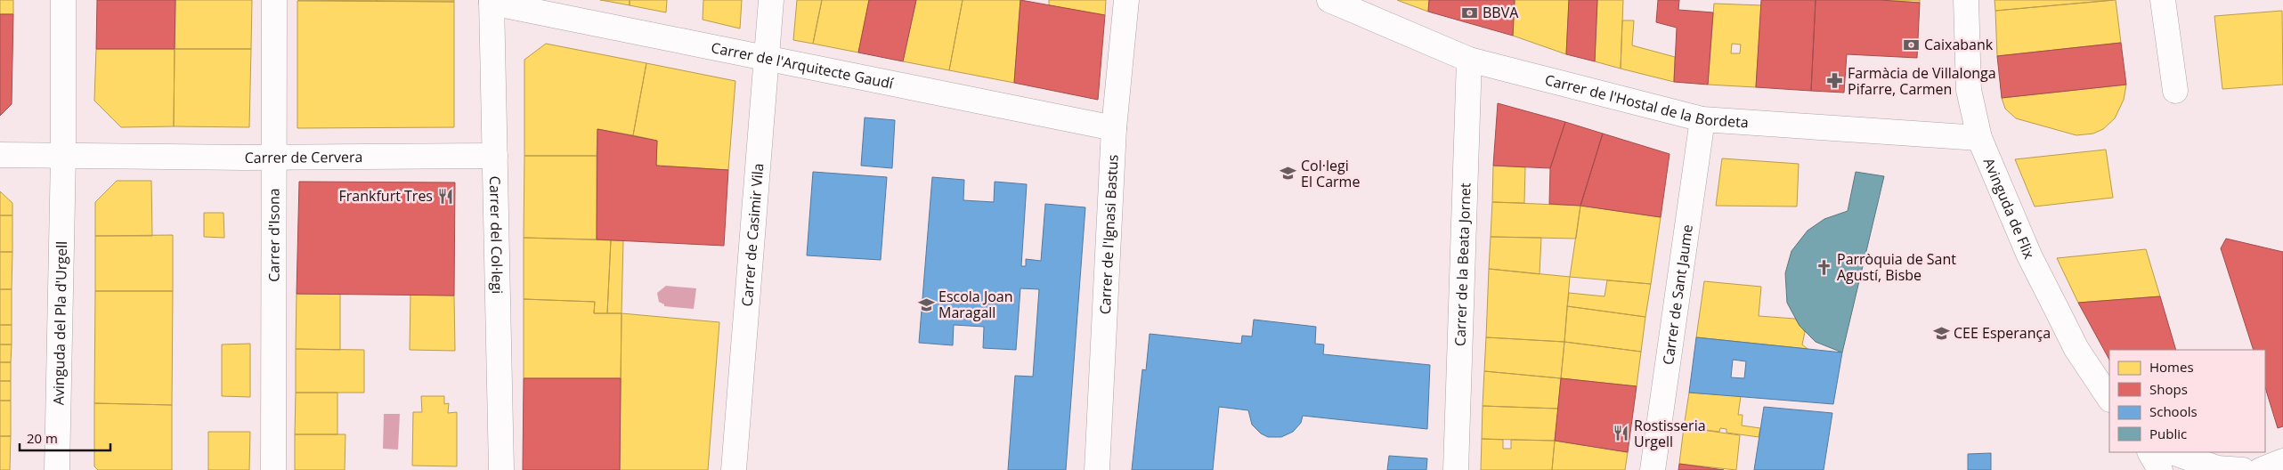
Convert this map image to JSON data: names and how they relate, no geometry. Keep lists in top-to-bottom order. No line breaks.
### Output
{"streets":{"street":["Carrer de l'Arquitecte Gaudí","Carrer de l'Hostal de la Bordeta","Carrer de Cervera","Avinguda de Flix","Carrer d'Isona","Carrer del Col·legi","Carrer de Casimir Vila","Carrer de l'Ignasi Bastus","Carrer de la Beata Jornet","Carrer de Sant Jaume","Avinguda del Pla d'Urgell"]},"crossings":[["Carrer de l'Arquitecte Gaudí","Carrer del Col·legi"],["Carrer de l'Arquitecte Gaudí","Carrer de Casimir Vila"],["Carrer de l'Arquitecte Gaudí","Carrer de l'Ignasi Bastus"],["Carrer de l'Hostal de la Bordeta","Avinguda de Flix"],["Carrer de l'Hostal de la Bordeta","Carrer de la Beata Jornet"],["Carrer de l'Hostal de la Bordeta","Carrer de Sant Jaume"],["Carrer de Cervera","Carrer d'Isona"],["Carrer de Cervera","Carrer del Col·legi"],["Carrer de Cervera","Avinguda del Pla d'Urgell"]],"places":{"bank":["BBVA","Caixabank"],"pharmacy":["Farmàcia de Villalonga Pifarre, Carmen"],"school or university":["Col·legi El Carme","Escola Joan Maragall","CEE Esperança"],"restaurant":["Frankfurt Tres","Rostisseria Urgell"],"church":["Parròquia de Sant Agustí, Bisbe"]},"legend":["Homes","Shops","Schools","Public"],"scale_bar":"20 m"}
